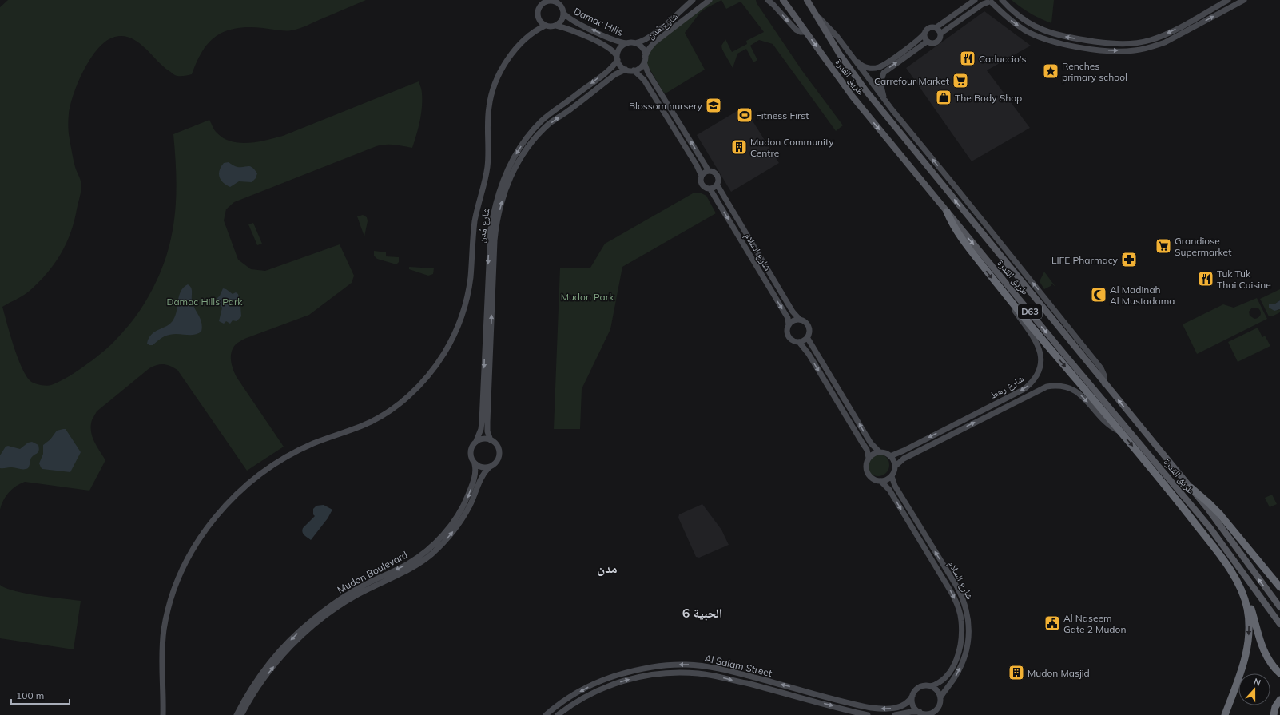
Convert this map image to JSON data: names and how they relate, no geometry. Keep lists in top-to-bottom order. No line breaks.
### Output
{"streets":{"main road":["طريق القدرة","D63"],"street":["Damac Hills","شارع مُدن","شارع السلام","شارع رهط","Mudon Boulevard","Al Salam Street"]},"crossings":[["Damac Hills","شارع مُدن"],["شارع مُدن","Mudon Boulevard"],["شارع السلام","شارع رهط"],["شارع السلام","Al Salam Street"]],"districts":["مدن","الحبية 6"],"parks":["Mudon Park","Damac Hills Park"],"places":{"restaurant":["Carluccio's","Tuk Tuk Thai Cuisine"],"place":["Renches primary school"],"supermarket":["Carrefour Market","Grandiose Supermarket"],"shop":["The Body Shop"],"school or university":["Blossom nursery"],"sports":["Fitness First"],"building":["Mudon Community Centre","Mudon Masjid"],"pharmacy":["LIFE Pharmacy"],"mosque":["Al Madinah Al Mustadama"],"public building":["Al Naseem Gate 2 Mudon"]},"scale_bar":"100 m","north":"top"}
